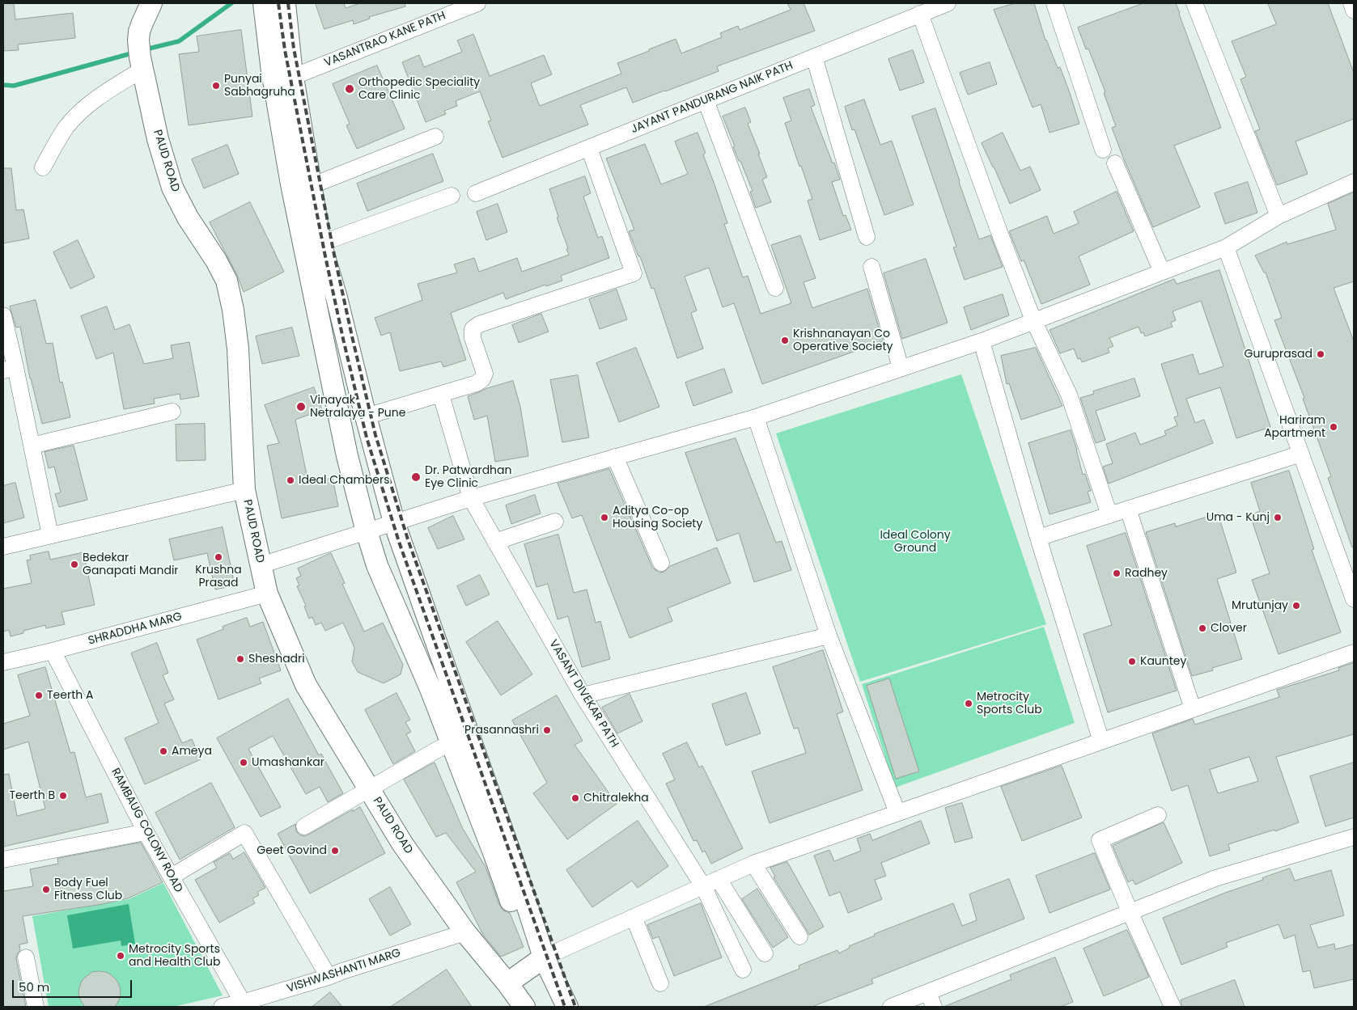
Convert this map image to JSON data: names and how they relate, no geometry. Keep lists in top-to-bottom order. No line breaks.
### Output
{"streets":{"main road":["PAUD ROAD"],"street":["VASANTRAO KANE PATH","JAYANT PANDURANG NAIK PATH","SHRADDHA MARG","VASANT DIVEKAR PATH","RAMBAUG COLONY ROAD","VISHWASHANTI MARG"]},"crossings":[["PAUD ROAD","SHRADDHA MARG"],["PAUD ROAD","VISHWASHANTI MARG"],["SHRADDHA MARG","RAMBAUG COLONY ROAD"],["RAMBAUG COLONY ROAD","VISHWASHANTI MARG"]],"parks":["Ideal Colony Ground"],"places":["Punyai Sabhagruha","Orthopedic Speciality Care Clinic","Krishnanayan Co Operative Society","Guruprasad","Vinayak Netralaya - Pune","Hariram Apartment","Dr. Patwardhan Eye Clinic","Ideal Chambers","Aditya Co-op Housing Society","Uma - Kunj","Krushna Prasad","Bedekar Ganapati Mandir","Radhey","Mrutunjay","Clover","Sheshadri","Kauntey","Teerth A","Metrocity Sports Club","Prasannashri","Ameya","Umashankar","Teerth B","Chitralekha","Geet Govind","Body Fuel Fitness Club","Metrocity Sports and Health Club"],"scale_bar":"50 m"}
